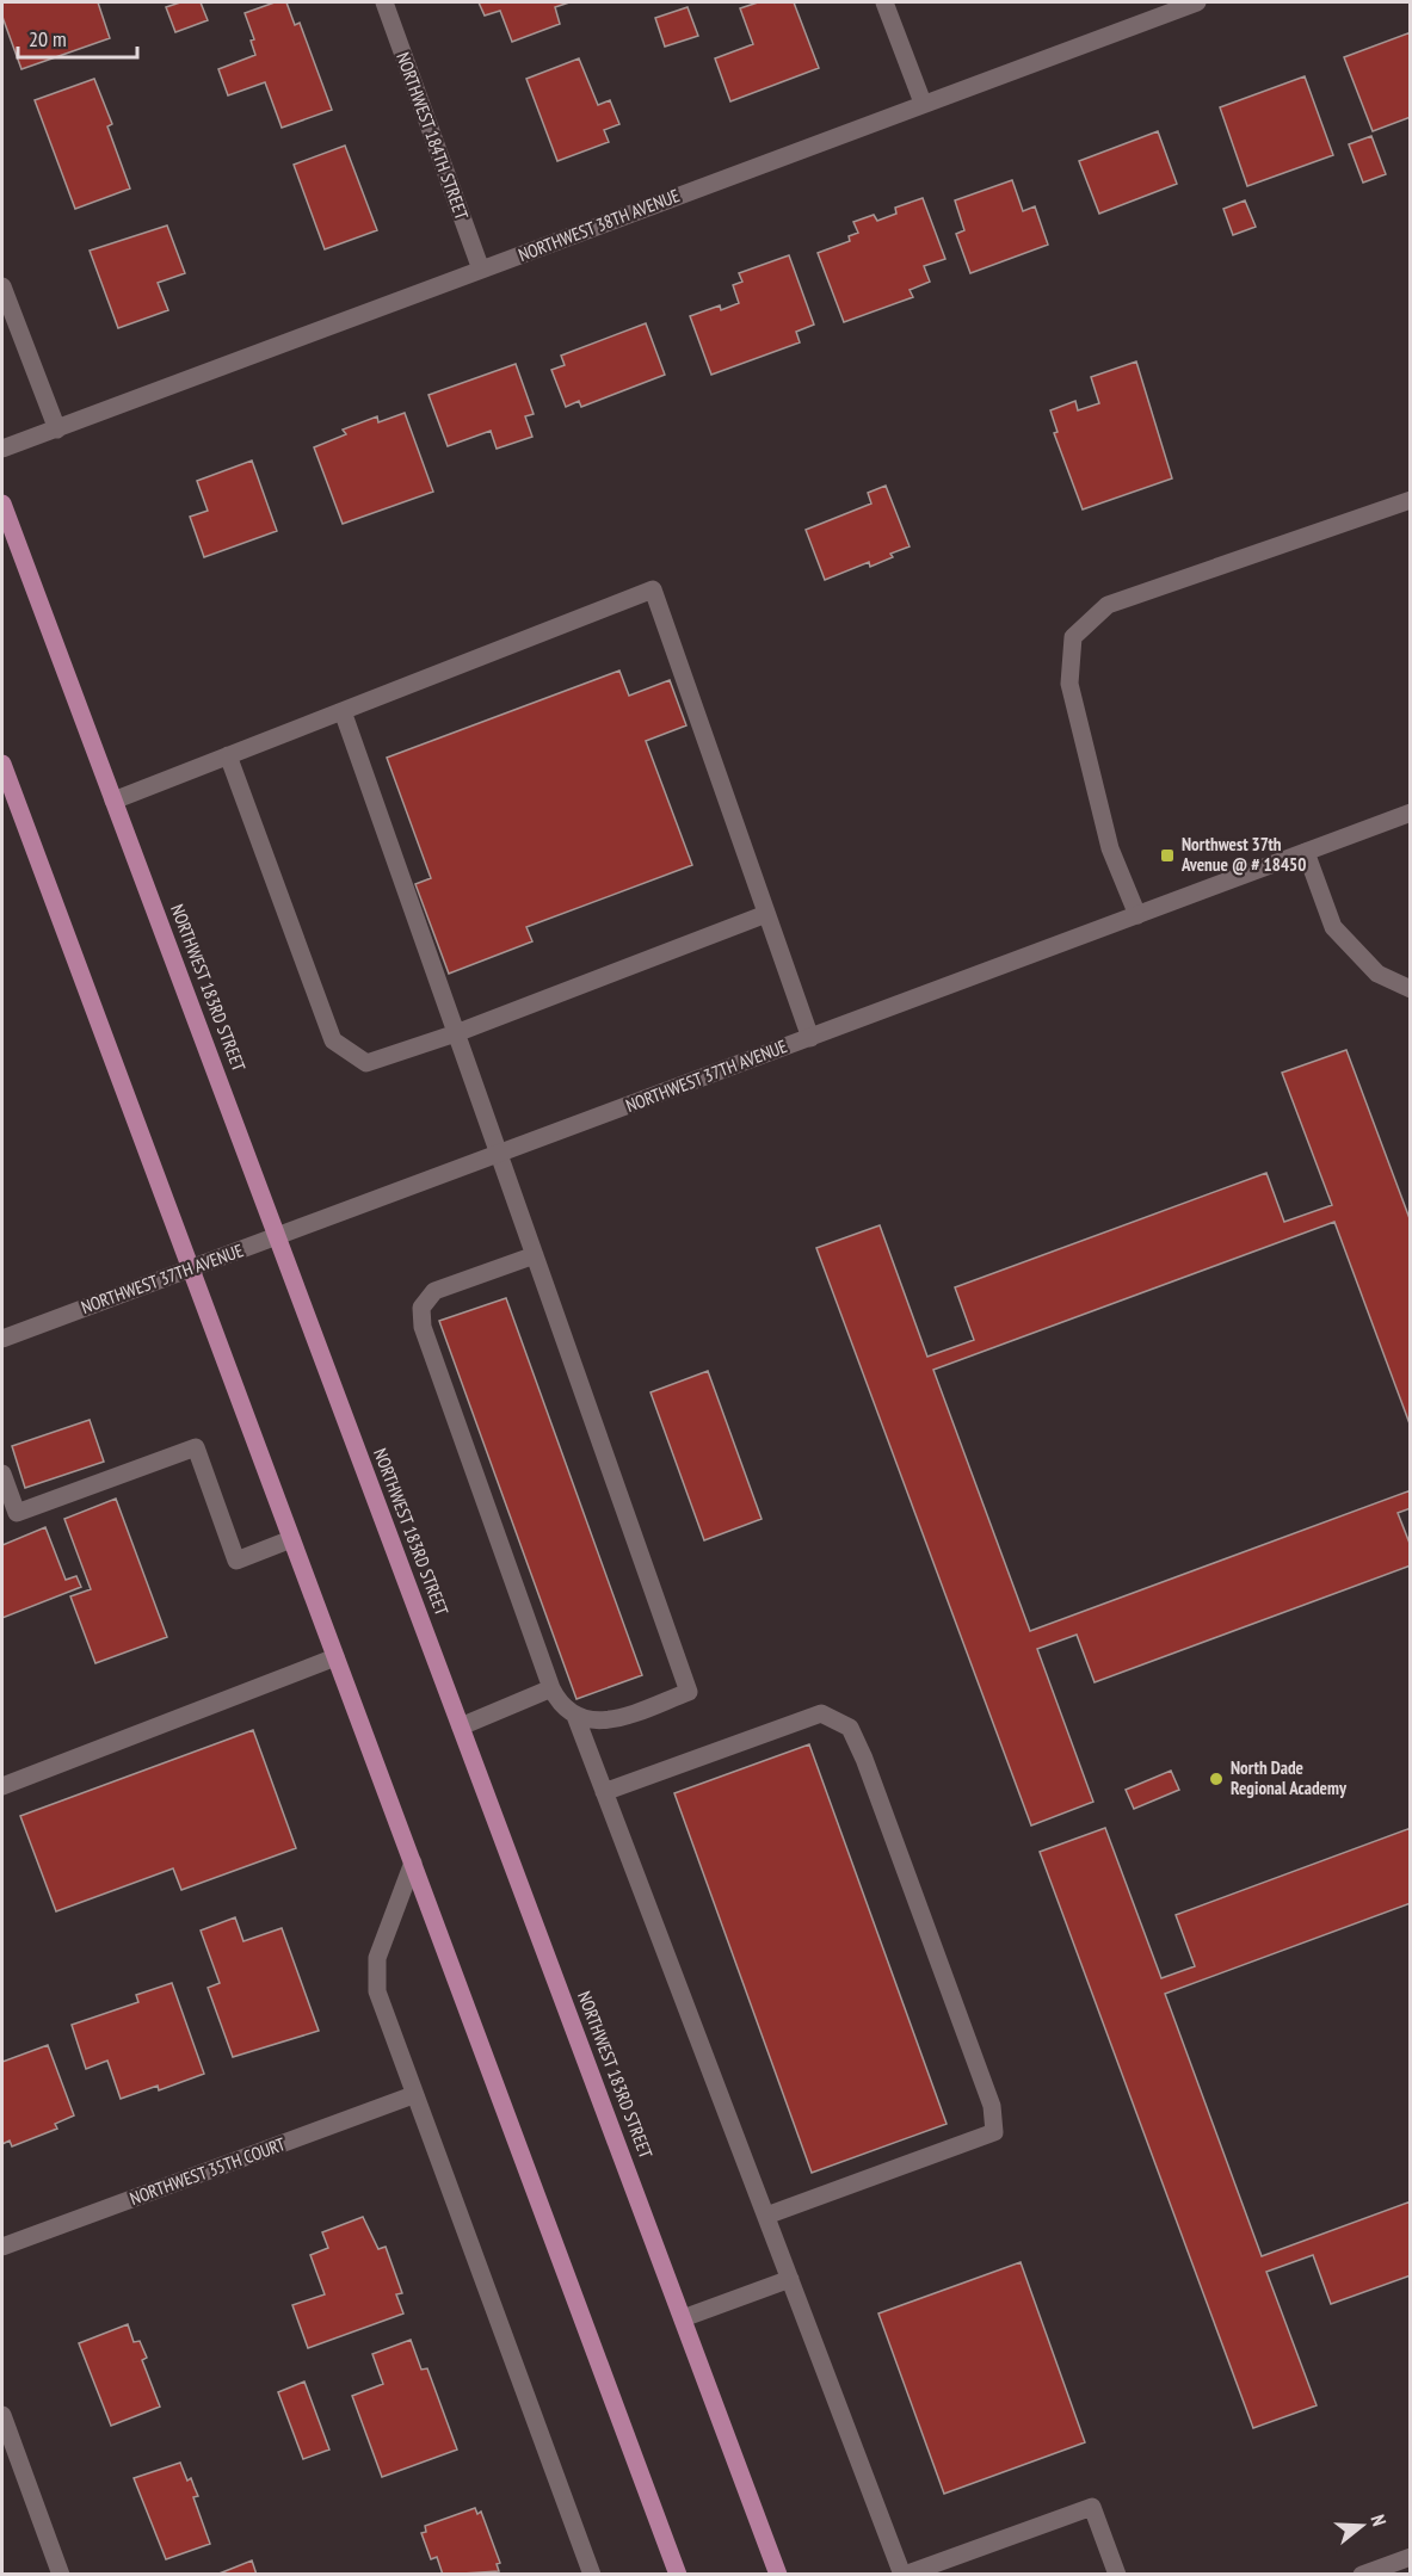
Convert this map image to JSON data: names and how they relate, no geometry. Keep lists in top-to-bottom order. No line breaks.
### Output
{"streets":{"main road":["NORTHWEST 183RD STREET"],"street":["NORTHWEST 184TH STREET","NORTHWEST 38TH AVENUE","NORTHWEST 37TH AVENUE","NORTHWEST 35TH COURT"]},"crossings":[["NORTHWEST 184TH STREET","NORTHWEST 38TH AVENUE"],["NORTHWEST 183RD STREET","NORTHWEST 37TH AVENUE"]],"places":{"transit":["Northwest 37th Avenue @ # 18450"],"other":["North Dade Regional Academy"]},"scale_bar":"20 m","north":"right"}
